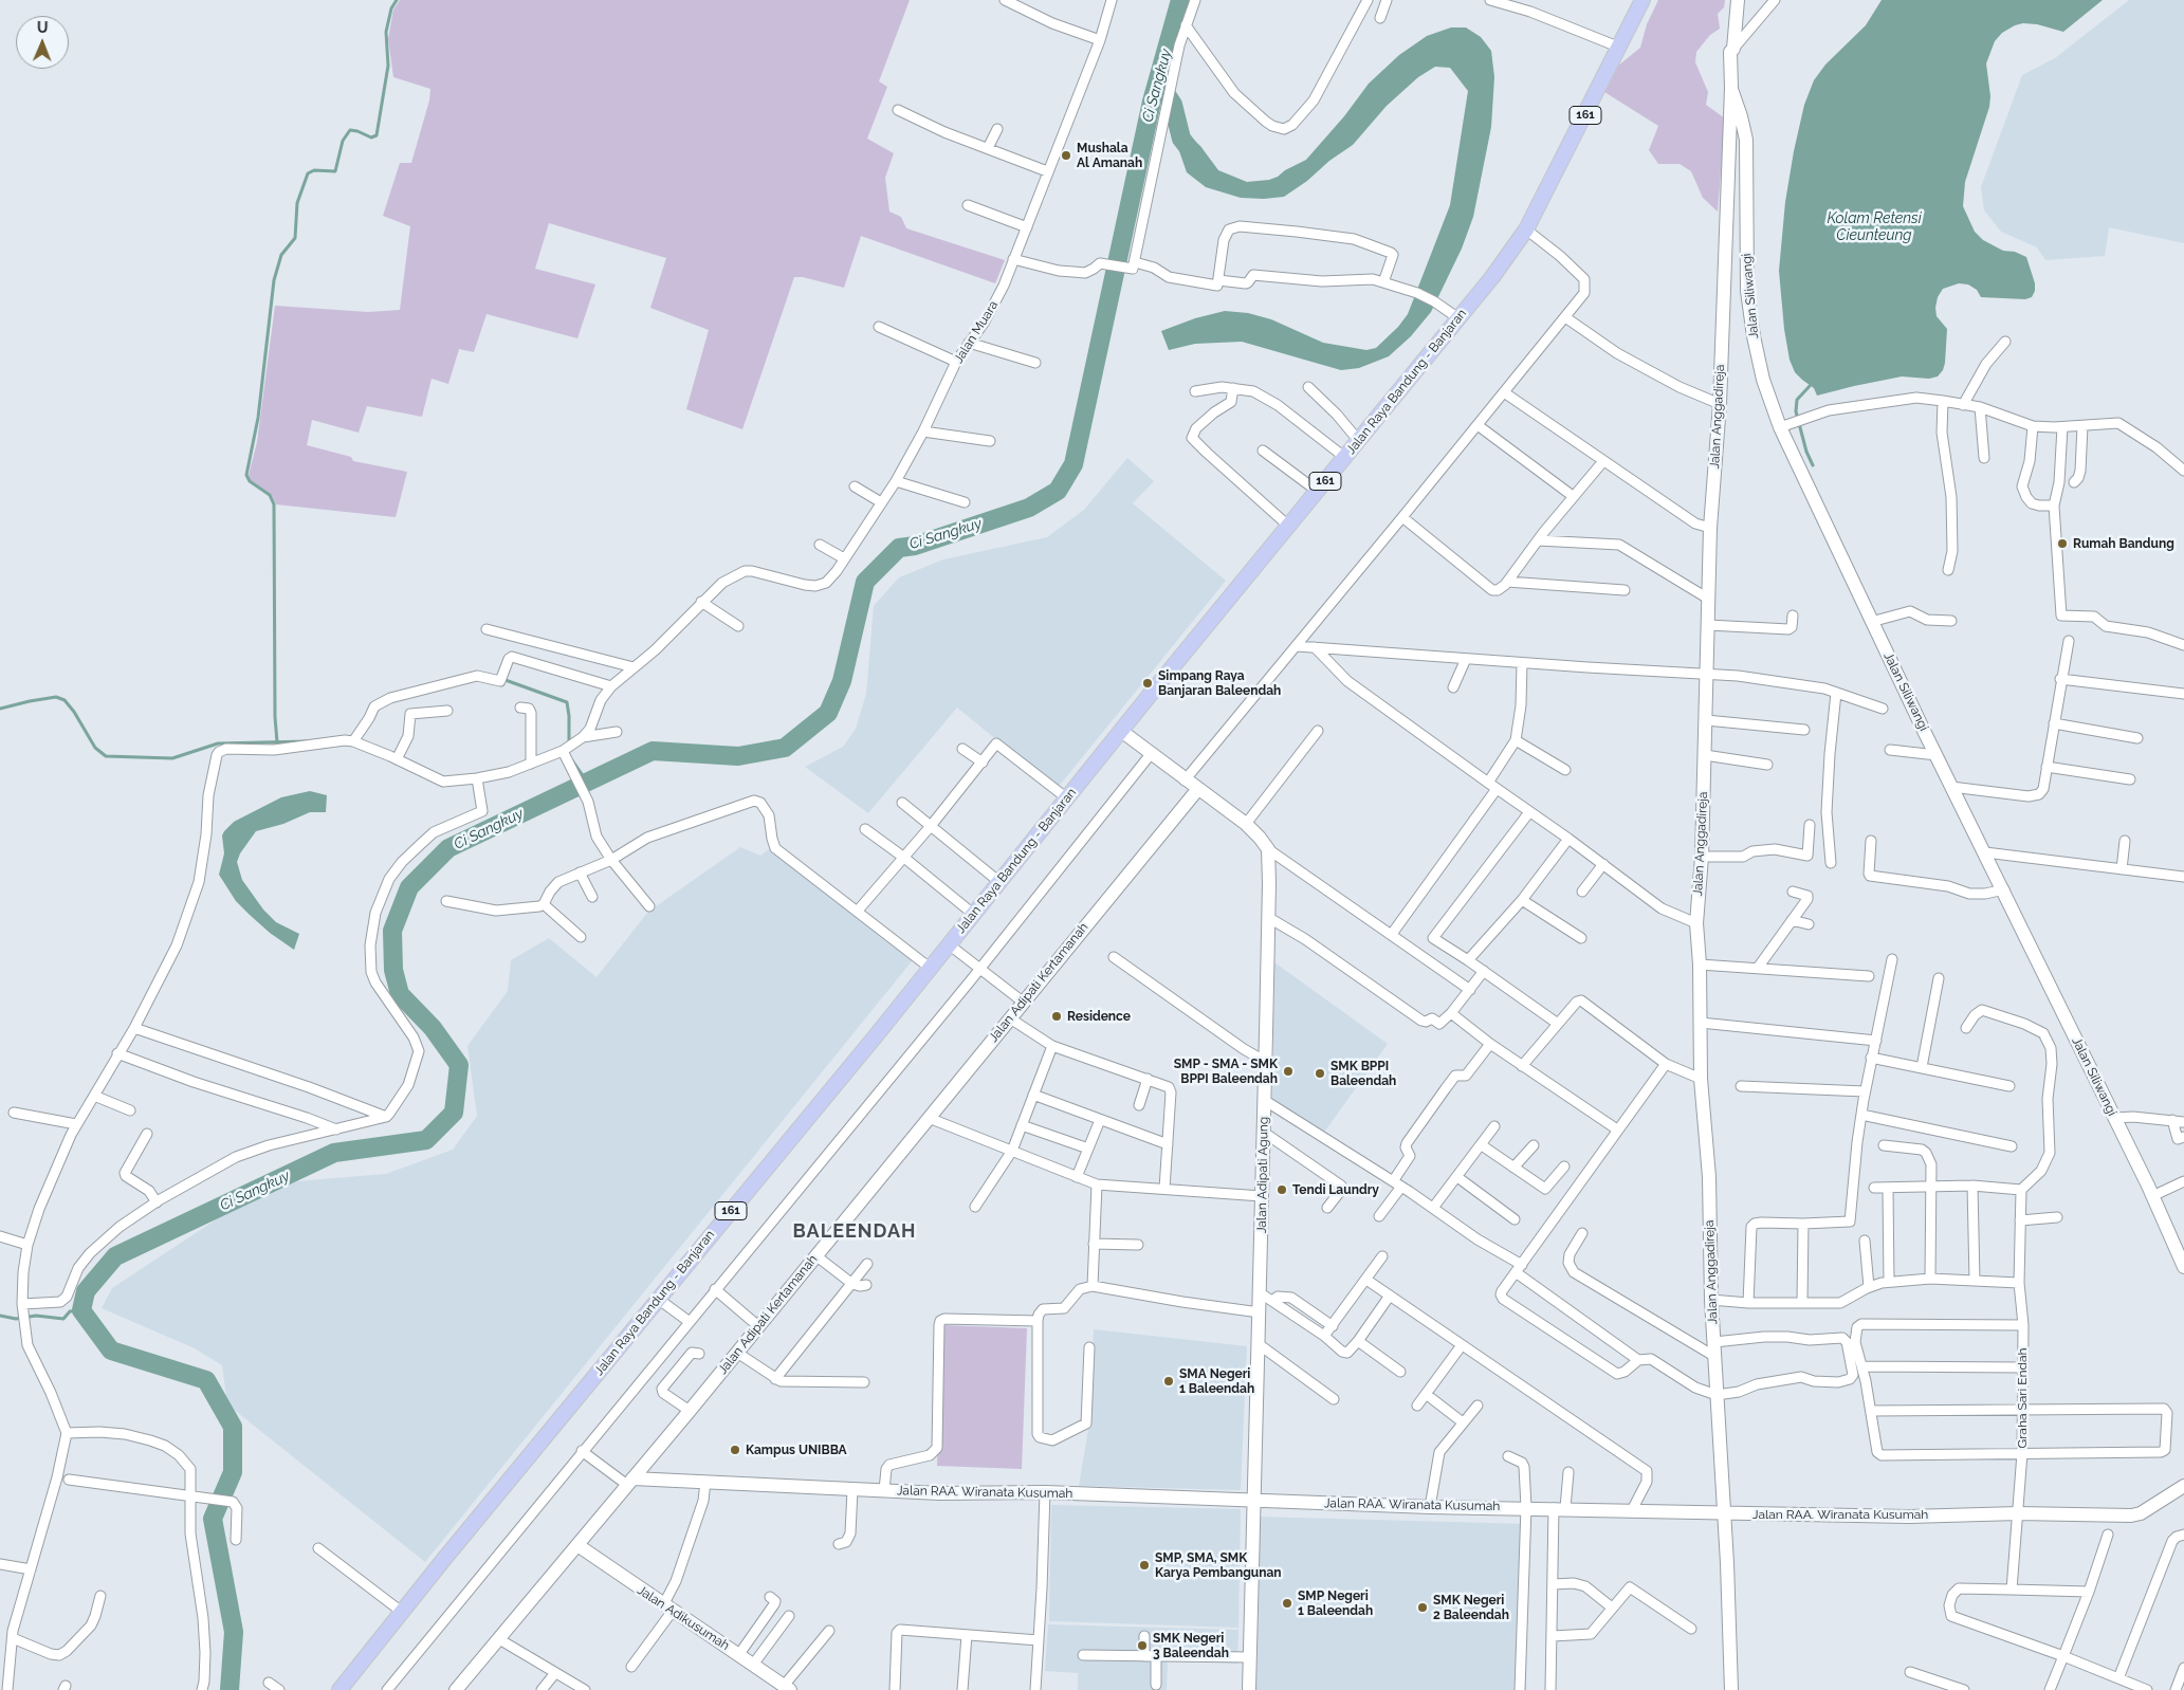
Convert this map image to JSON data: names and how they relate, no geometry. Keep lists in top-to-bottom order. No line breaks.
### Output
{"streets":{"main road":["161","Jalan Siliwangi","Jalan Raya Bandung - Banjaran","Jalan Anggadireja","Jalan Adipati Kertamanah","Jalan Adipati Agung","Jalan RAA. Wiranata Kusumah","Jalan Adikusumah"],"street":["Jalan Muara","Graha Sari Endah"]},"crossings":[["Jalan Siliwangi","Jalan Anggadireja"],["Jalan Anggadireja","Jalan RAA. Wiranata Kusumah"],["Jalan Adipati Kertamanah","Jalan RAA. Wiranata Kusumah"],["Jalan Adipati Kertamanah","Jalan Adikusumah"],["Jalan Adipati Agung","Jalan RAA. Wiranata Kusumah"],["Graha Sari Endah","Jalan RAA. Wiranata Kusumah"]],"districts":["BALEENDAH"],"water":["Ci Sangkuy","Kolam Retensi Cieunteung"],"places":["Mushala Al Amanah","Rumah Bandung","Simpang Raya Banjaran Baleendah","Residence","SMP - SMA - SMK BPPI Baleendah","SMK BPPI Baleendah","Tendi Laundry","SMA Negeri 1 Baleendah","Kampus UNIBBA","SMP, SMA, SMK Karya Pembangunan","SMP Negeri 1 Baleendah","SMK Negeri 2 Baleendah","SMK Negeri 3 Baleendah"],"north":"top"}
